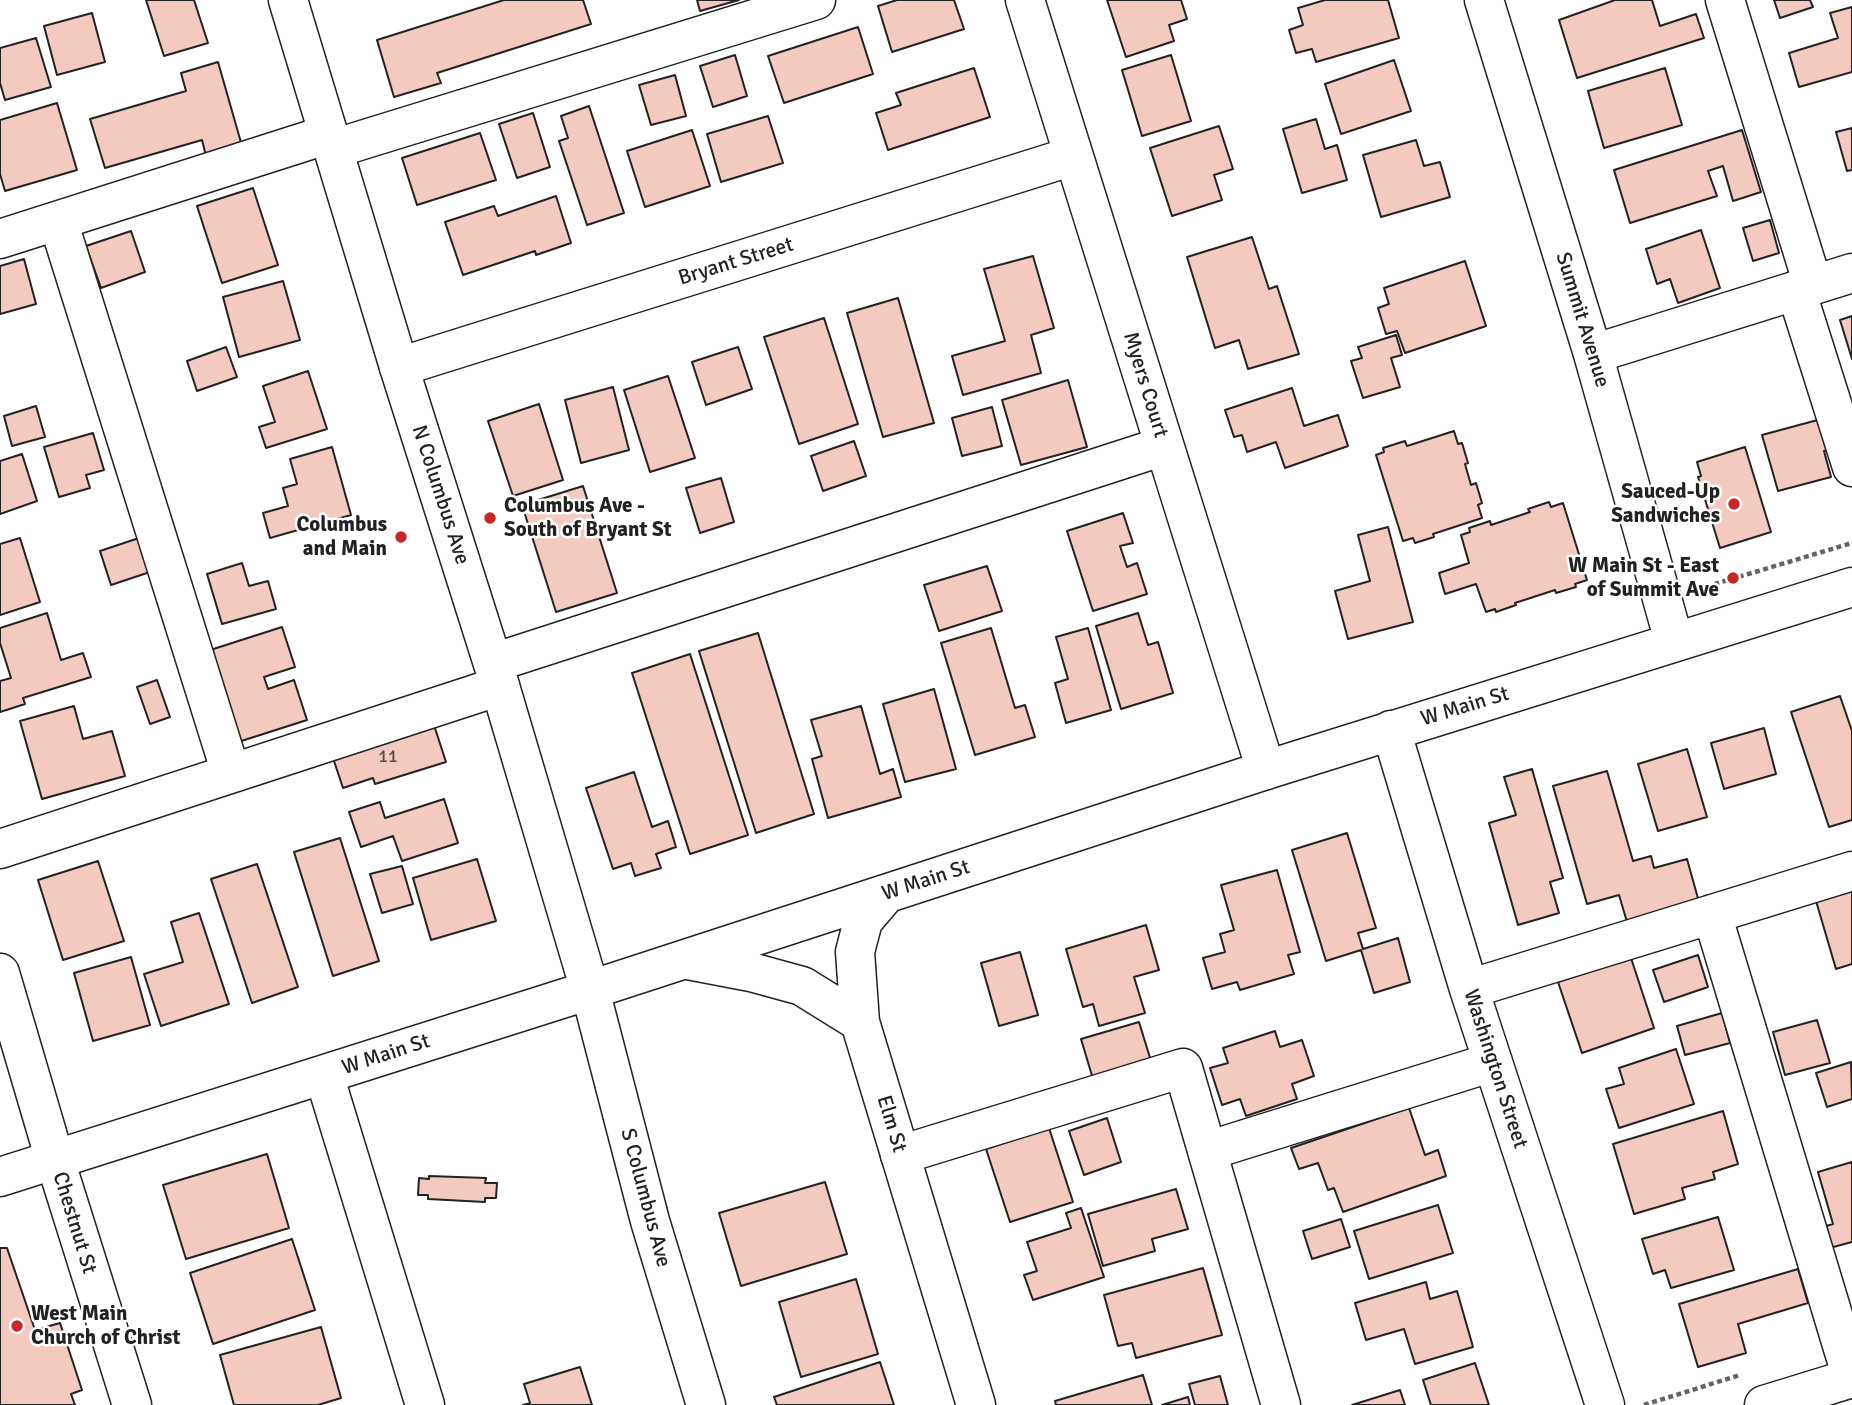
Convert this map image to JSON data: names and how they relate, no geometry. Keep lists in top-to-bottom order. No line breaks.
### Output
{"streets":{"main road":["Bryant Street","Summit Avenue","Myers Court","N Columbus Ave","W Main St","Washington Street","Elm St","S Columbus Ave","Chestnut St"]},"crossings":[["Bryant Street","Myers Court"],["Bryant Street","N Columbus Ave"],["Summit Avenue","W Main St"],["Myers Court","W Main St"],["N Columbus Ave","W Main St"],["N Columbus Ave","S Columbus Ave"],["W Main St","Washington Street"],["W Main St","Elm St"],["W Main St","S Columbus Ave"],["W Main St","Chestnut St"]],"places":["Sauced-Up Sandwiches","Columbus Ave - South of Bryant St","Columbus and Main","W Main St - East of Summit Ave","West Main Church of Christ"],"house_numbers":["11"]}
